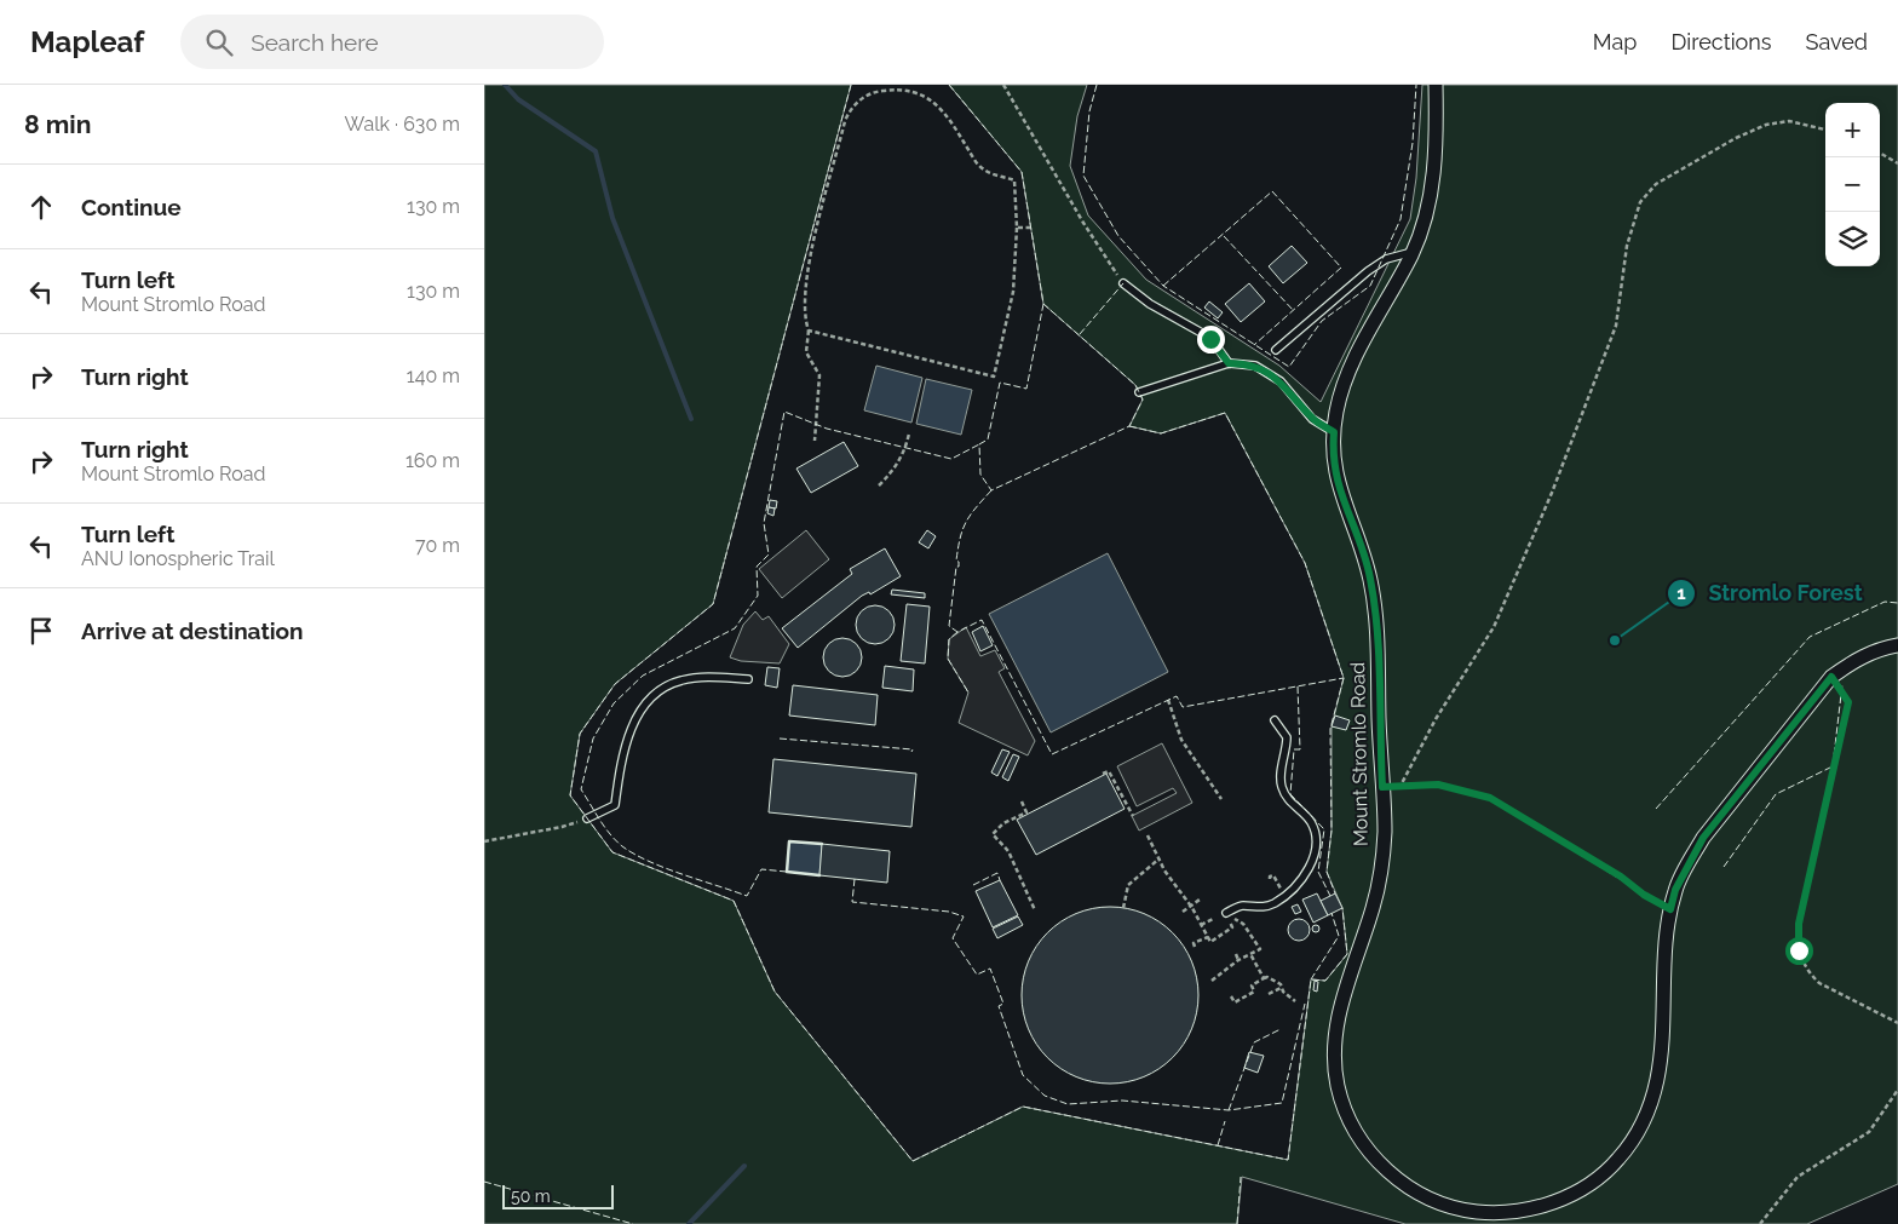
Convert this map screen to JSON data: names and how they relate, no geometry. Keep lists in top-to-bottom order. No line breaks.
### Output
{"streets":{"street":["Mount Stromlo Road"]},"places":["Stromlo Forest"],"scale_bar":"50 m","page":{"header":"Mapleaf","search":"Search here","nav":["Map","Directions","Saved"],"heading":["8 min","Walk · 630 m"],"map_buttons":["+","−"],"list":[["Continue","130 m"],["Turn left","Mount Stromlo Road","130 m"],["Turn right","140 m"],["Turn right","Mount Stromlo Road","160 m"],["Turn left","ANU Ionospheric Trail","70 m"],"Arrive at destination"],"scale":"50 m"}}
